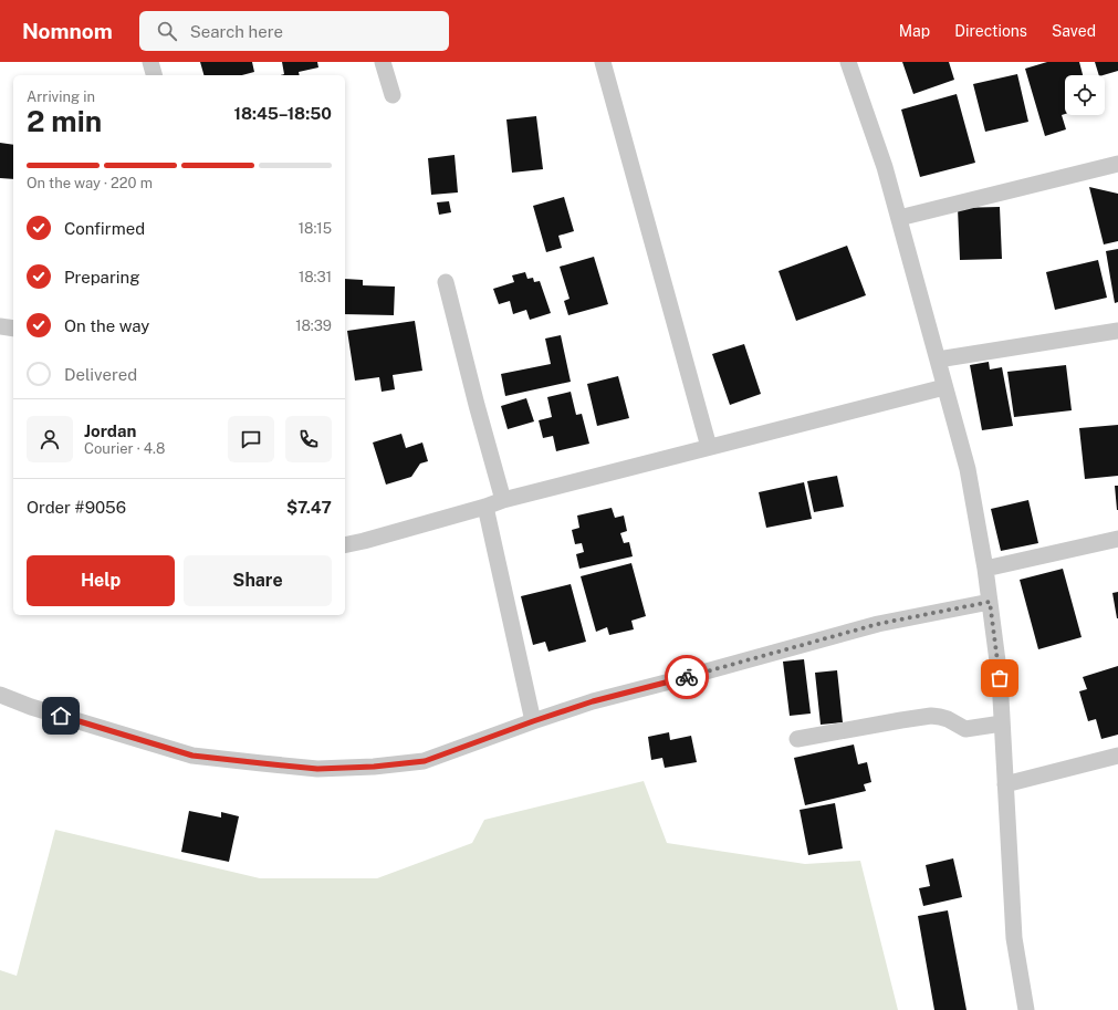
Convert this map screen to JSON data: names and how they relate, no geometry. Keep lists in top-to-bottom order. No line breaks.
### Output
{"page":{"header":"Nomnom","search":"Search here","nav":["Map","Directions","Saved"],"heading":["2 min","Arriving in","18:45–18:50"],"panel":["Jordan","Courier · 4.8","Order #9056","$7.47"],"bar":"On the way · 220 m","list":[["Confirmed","18:15"],["Preparing","18:31"],["On the way","18:39"],"Delivered"],"buttons":["Help","Share"]}}
